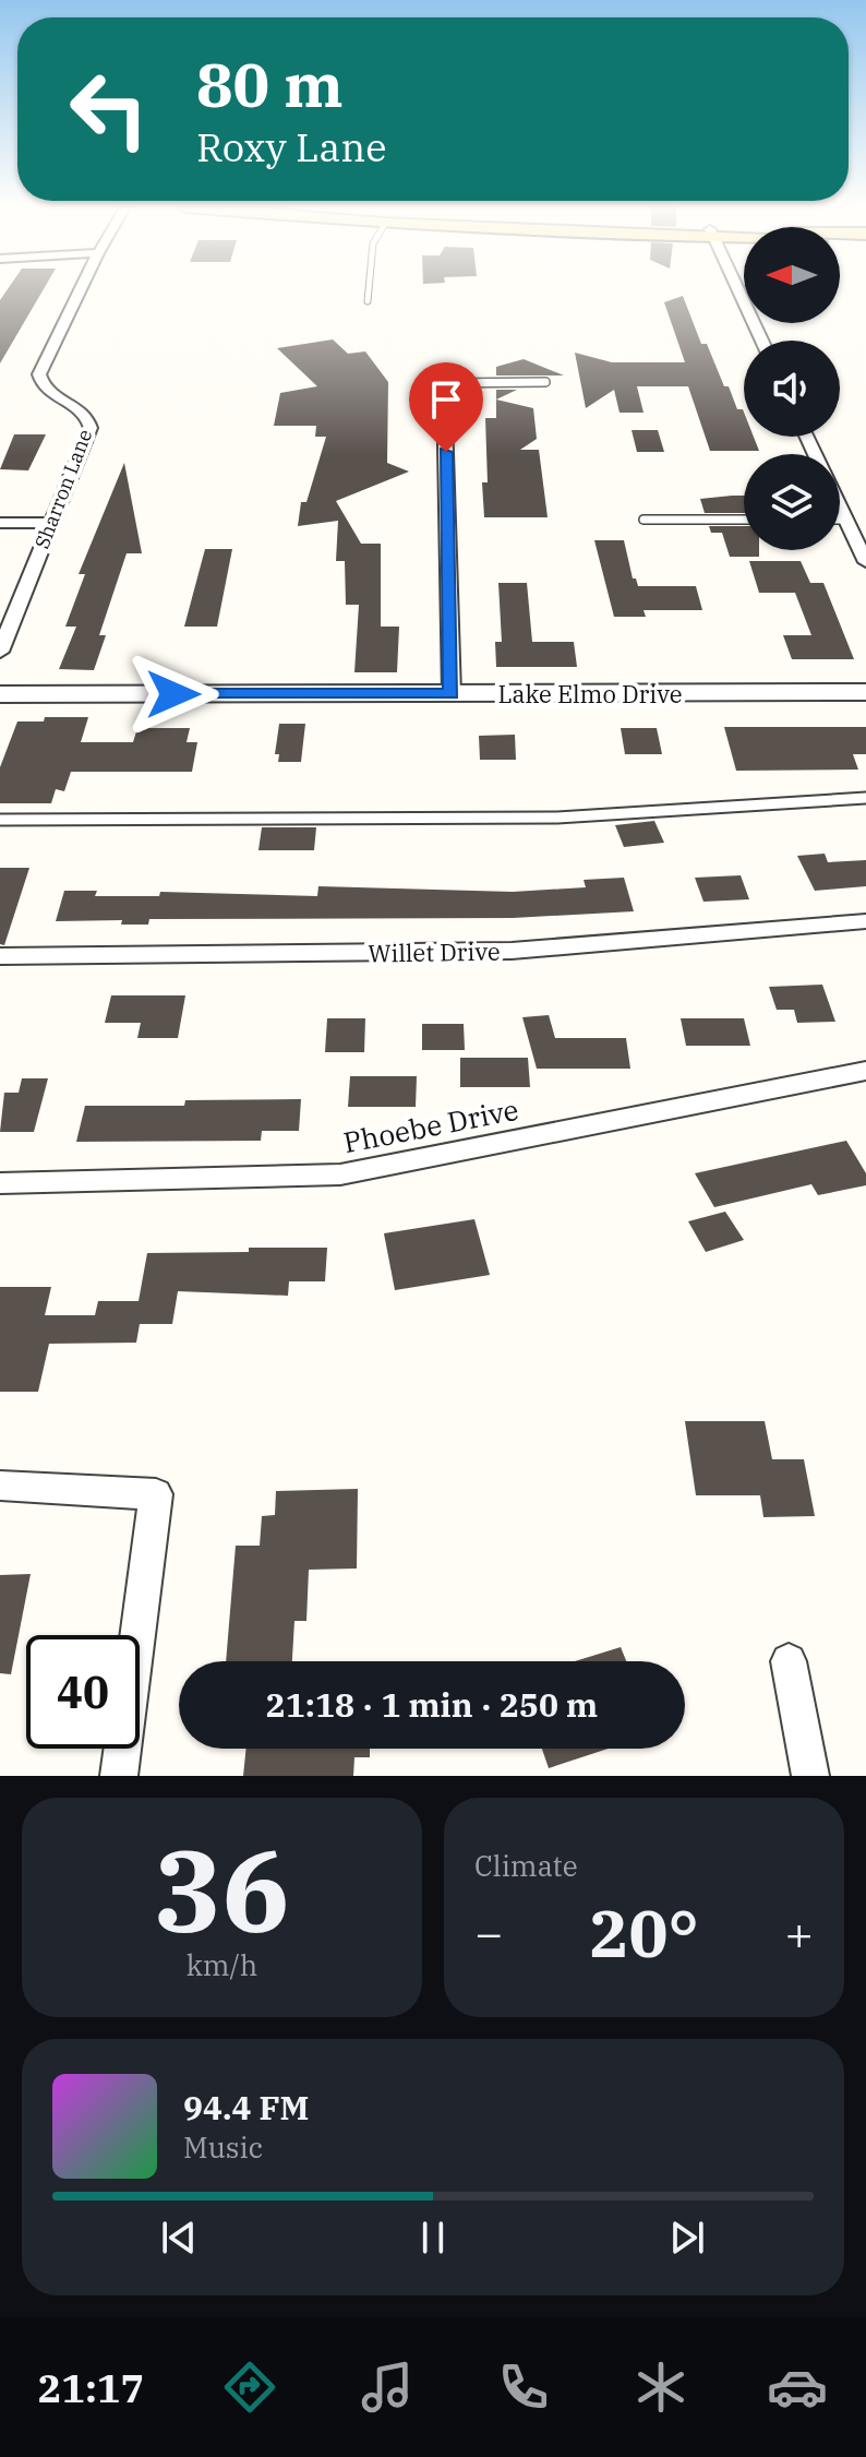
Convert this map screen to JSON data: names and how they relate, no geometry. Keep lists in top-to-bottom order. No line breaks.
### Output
{"streets":{"street":["Sharron Lane","Lake Elmo Drive","Willet Drive","Phoebe Drive"]},"north":"left","page":{"turn":["80 m","Roxy Lane"],"limit":"40","trip":"21:18 · 1 min · 250 m","tile":[["36","km/h"],"Climate"],"heat":["−","20°","+"],"song":["94.4 FM","Music"],"tabs":"21:17"}}
